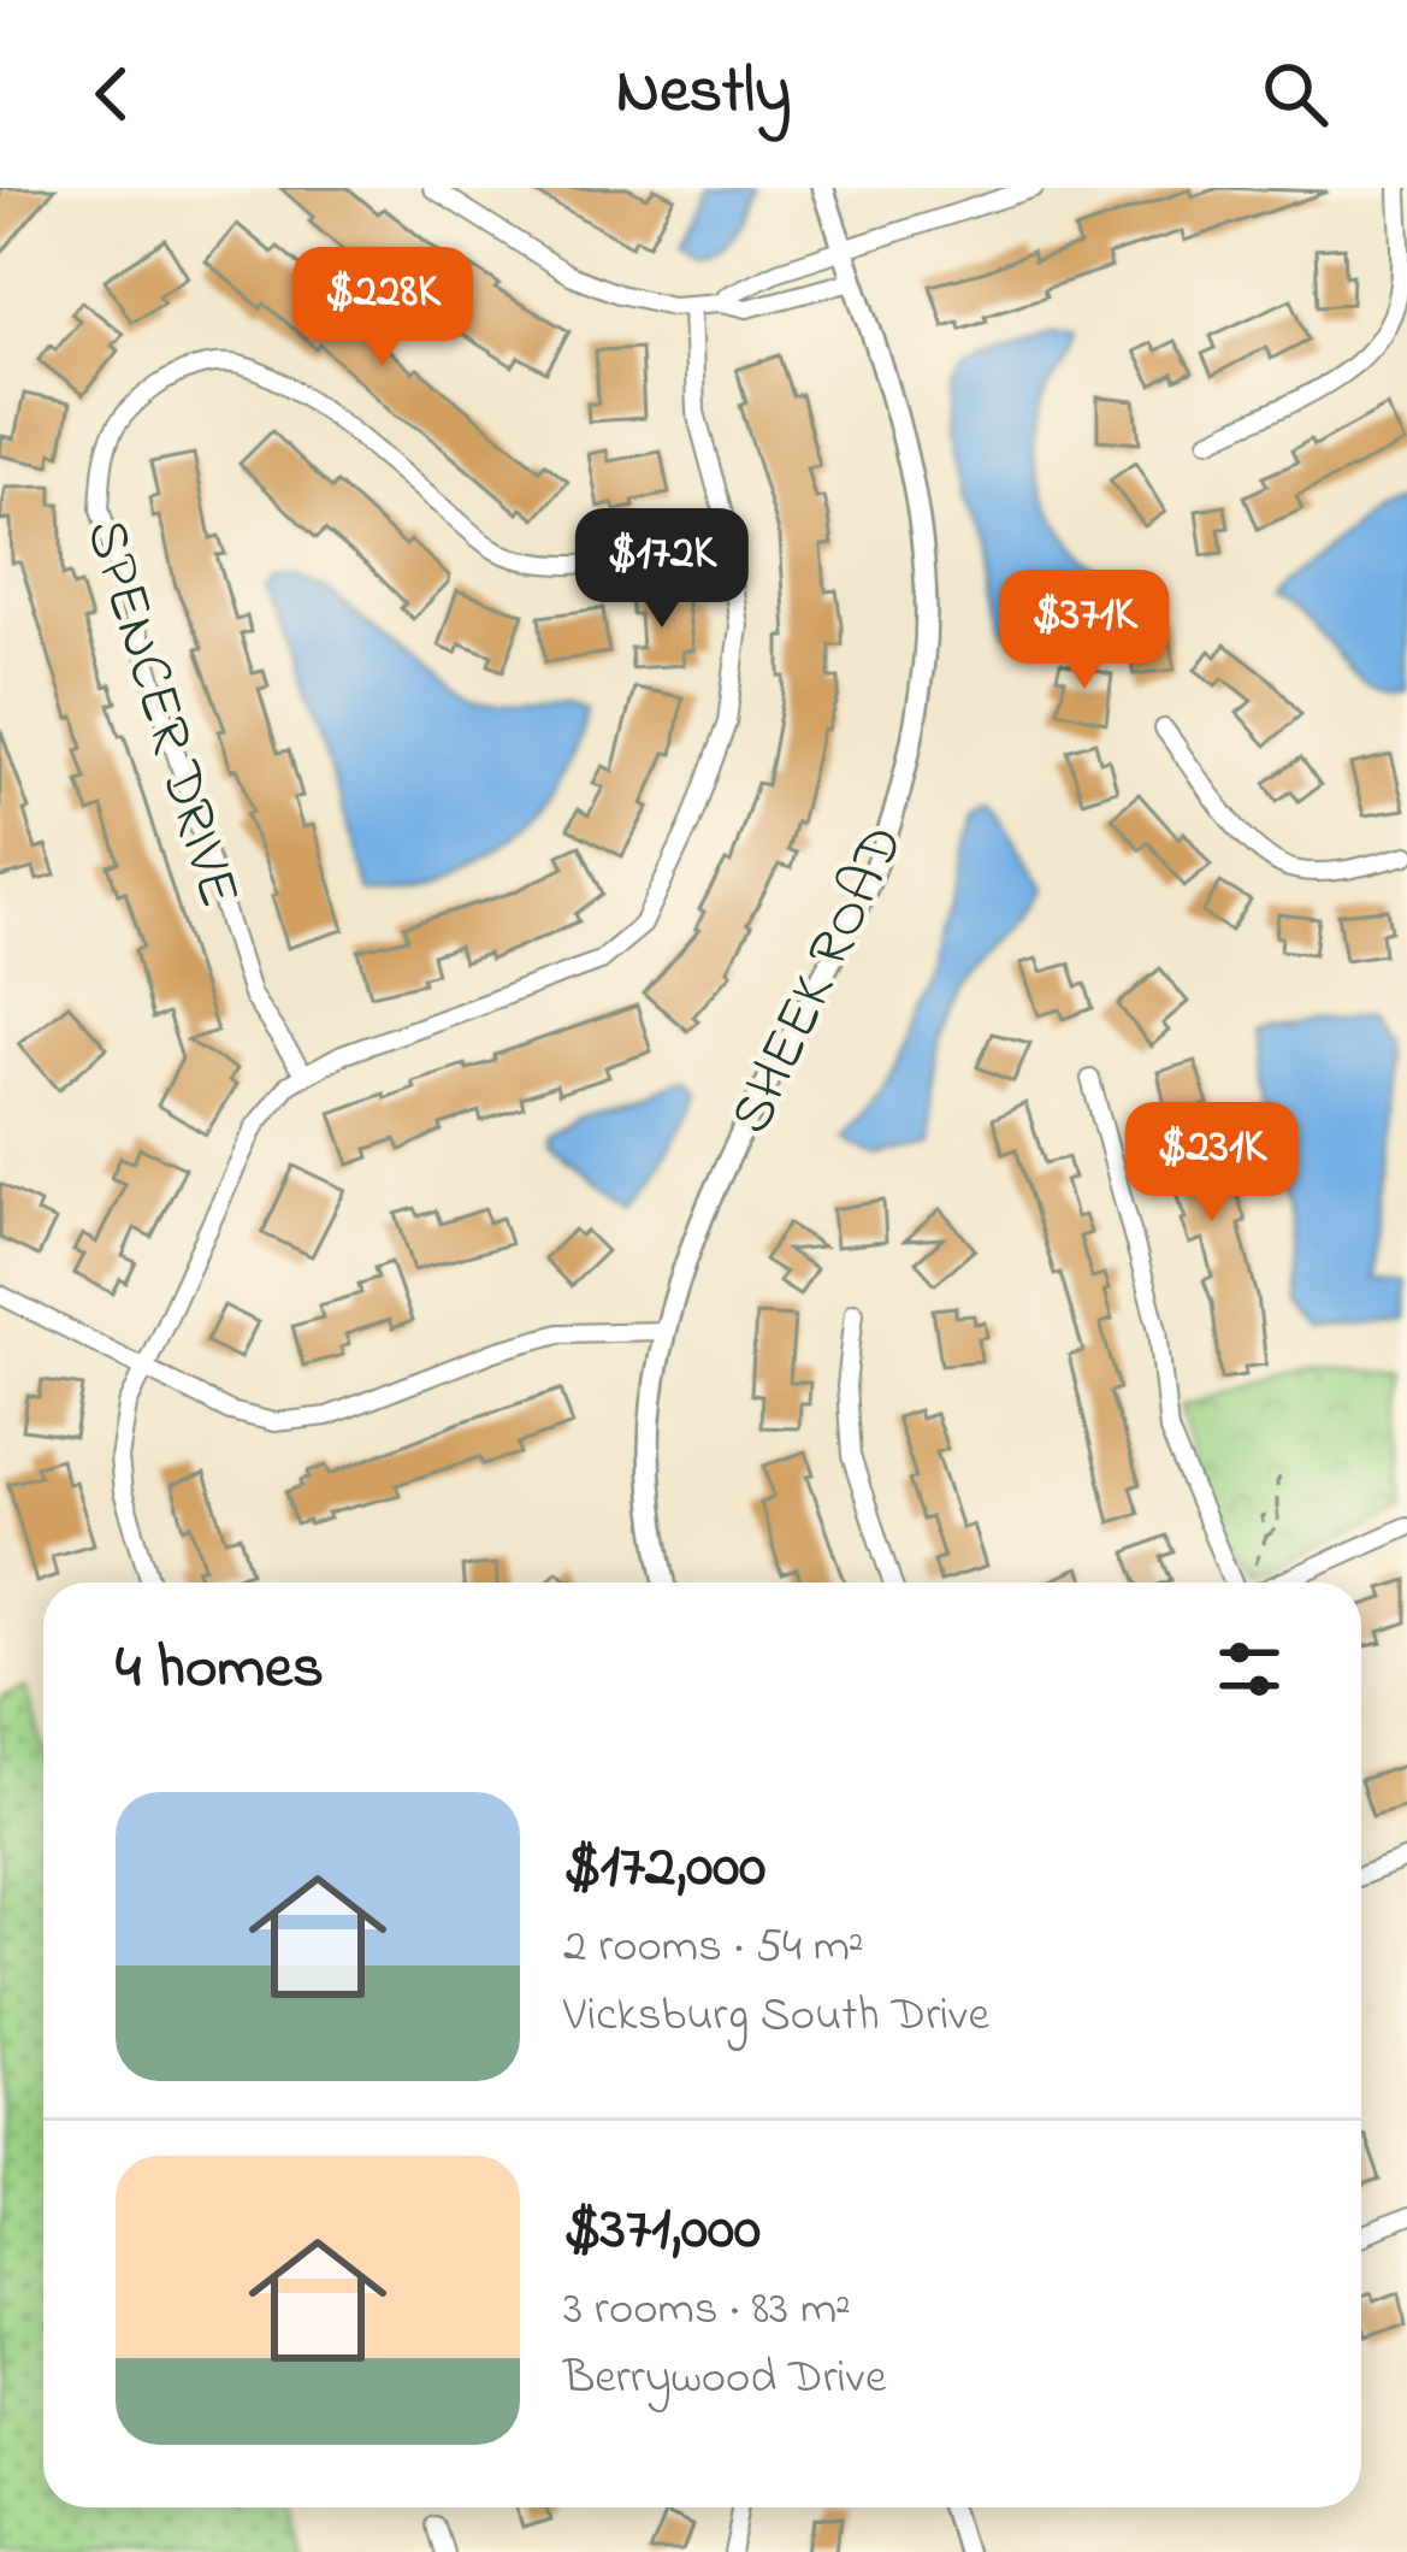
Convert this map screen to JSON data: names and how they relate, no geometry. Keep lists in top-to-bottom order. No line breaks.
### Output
{"streets":{"street":["SPENCER DRIVE","SHEEK ROAD"]},"page":{"header":"Nestly","price":["$228K","$172K","$371K","$231K"],"heading":"4 homes","list":[{"name":"$172,000","note":"2 rooms · 54 m² · Vicksburg South Drive"},{"name":"$371,000","note":"3 rooms · 83 m² · Berrywood Drive"}]}}
